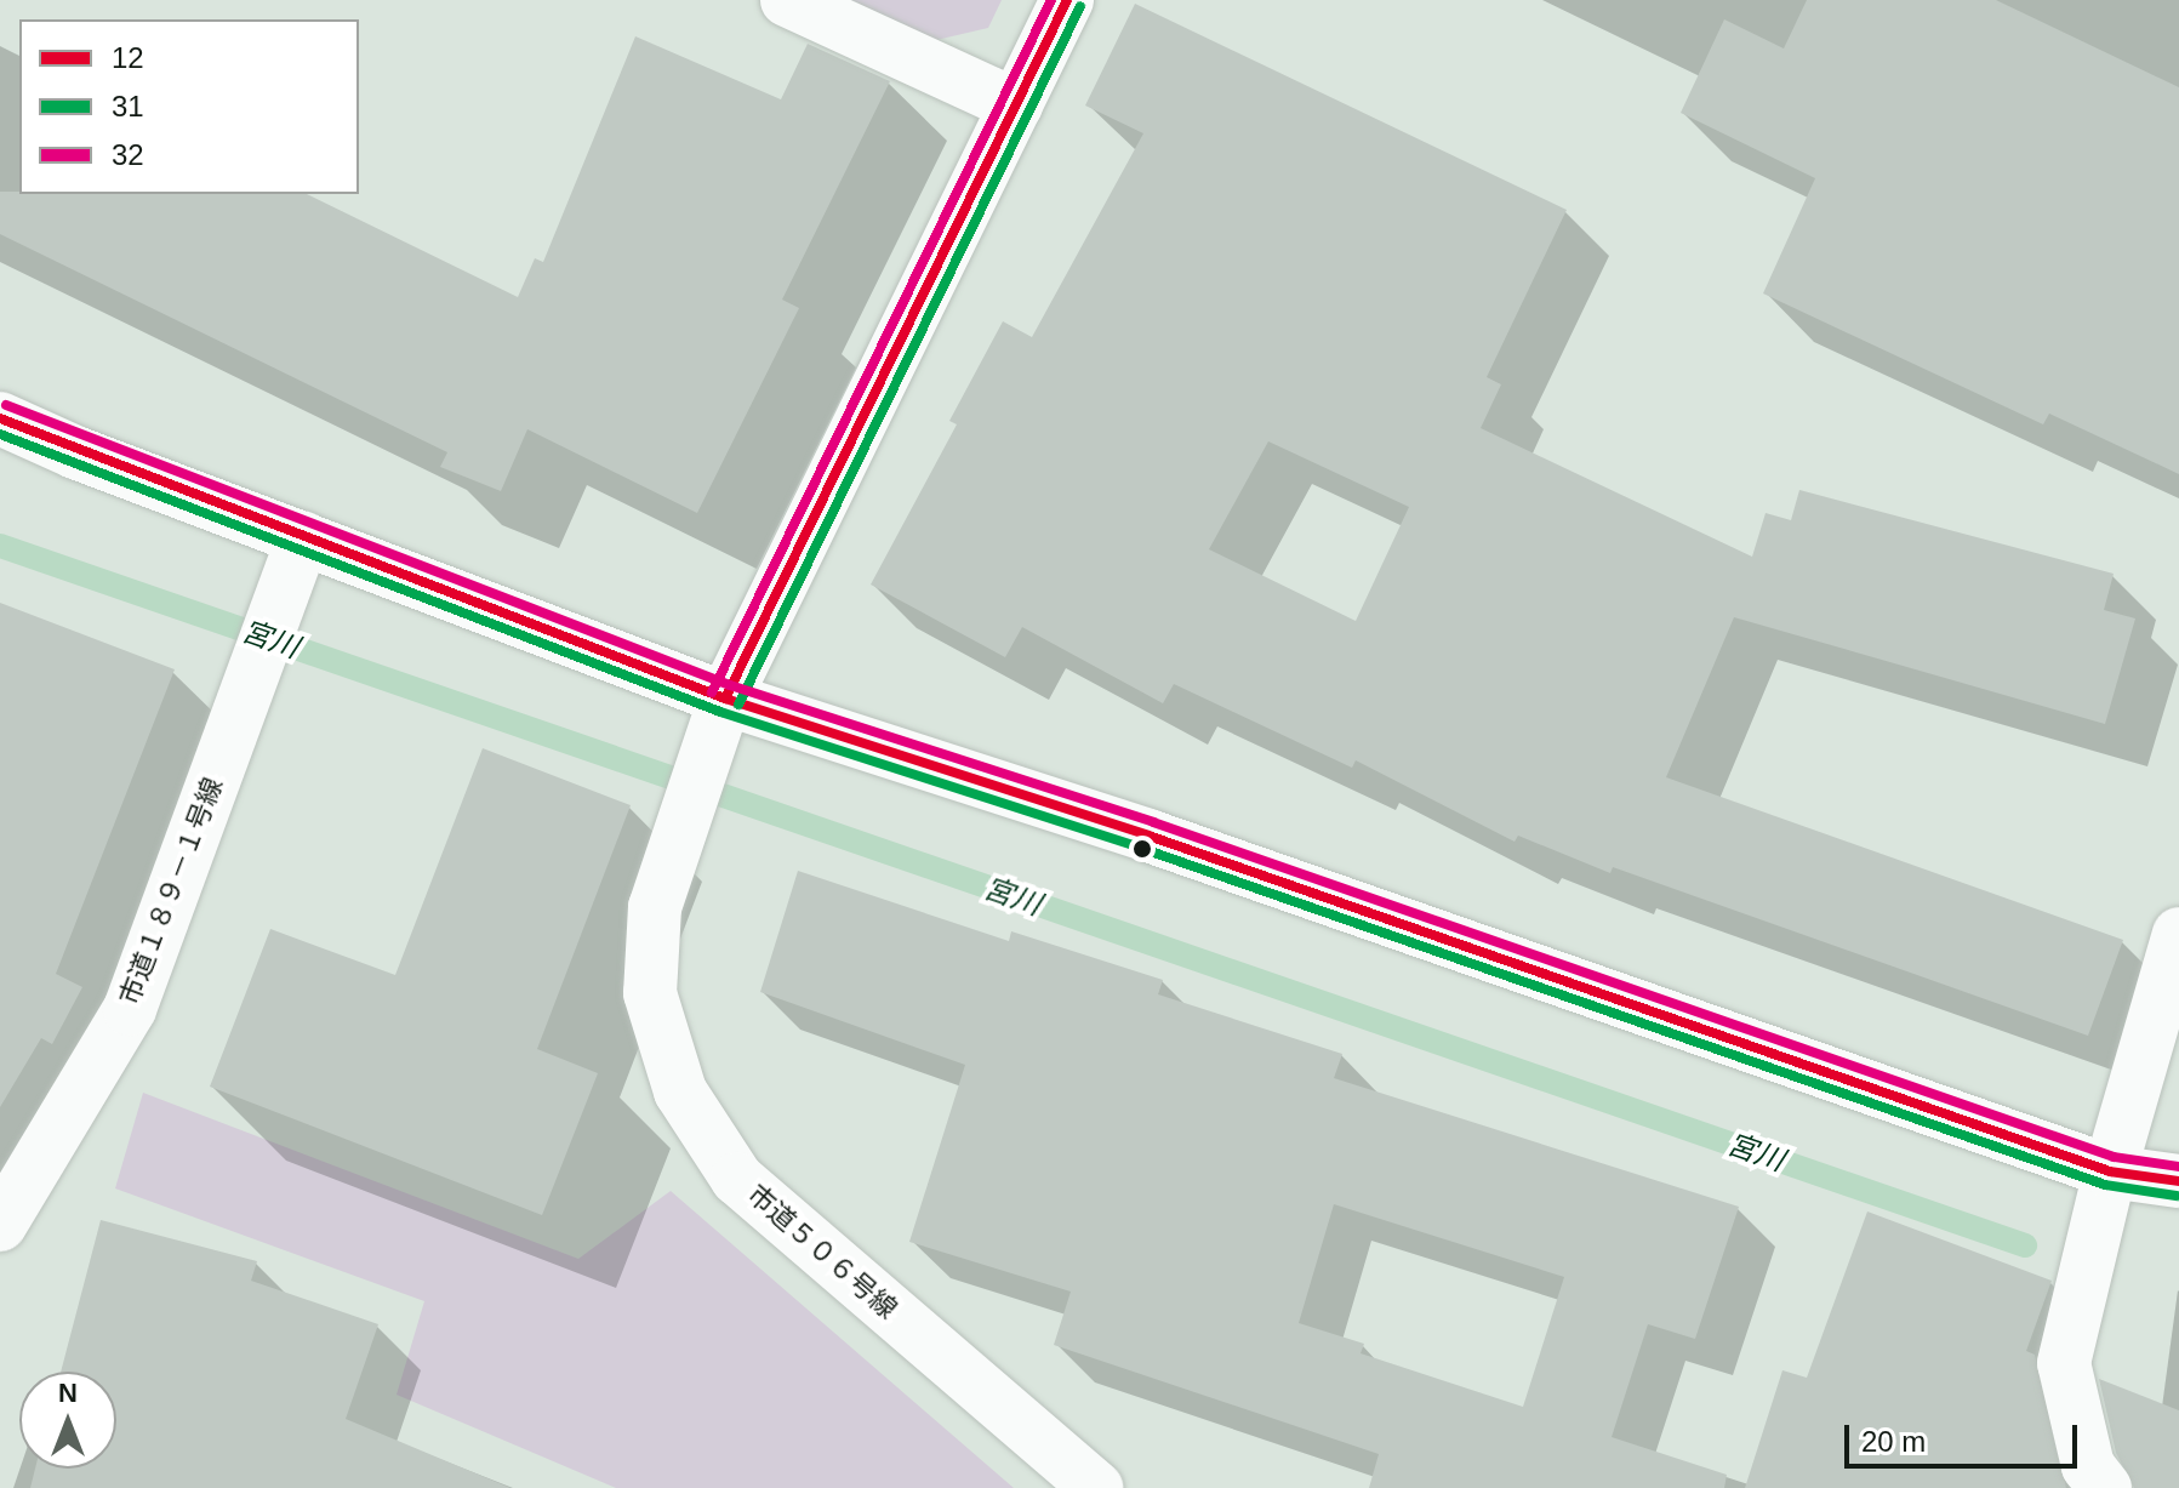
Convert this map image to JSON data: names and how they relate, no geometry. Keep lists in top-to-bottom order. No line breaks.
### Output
{"streets":{"street":["市道１８９－１号線","市道５０６号線"]},"water":["宮川"],"lines":["transit line 12","transit line 32","transit line 31"],"legend":["12","31","32"],"scale_bar":"20 m","north":"top"}
